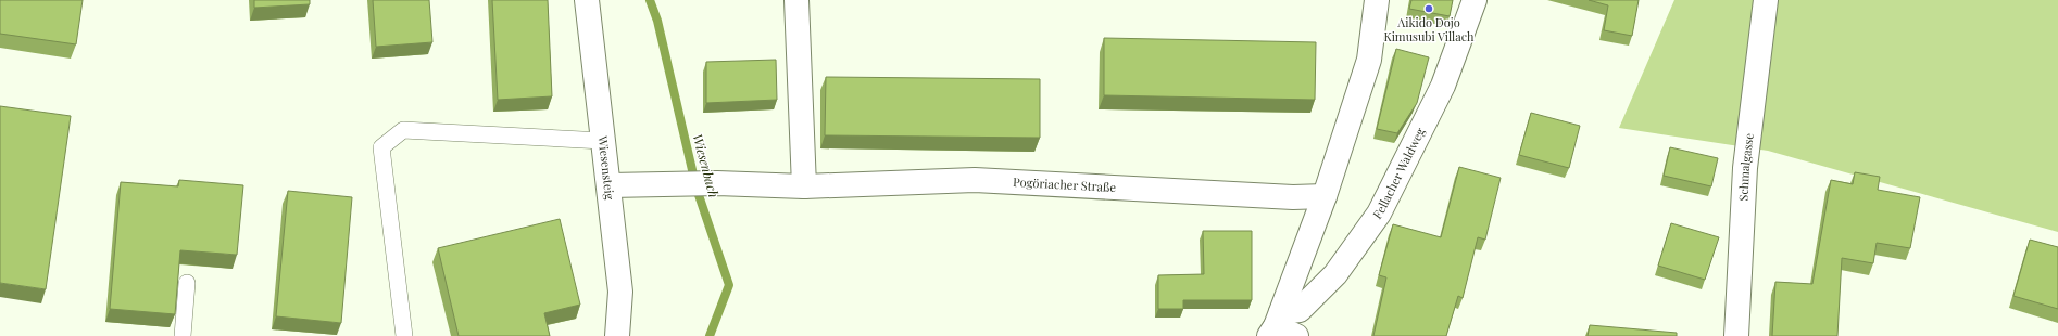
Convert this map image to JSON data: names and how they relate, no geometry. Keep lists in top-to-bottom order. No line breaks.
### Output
{"streets":{"street":["Wiesensteig","Schmalgasse","Fellacher Waldweg","Pogöriacher Straße"]},"crossings":[["Wiesensteig","Pogöriacher Straße"]],"water":["Wiesenbach"],"places":["Aikido Dojo Kimusubi Villach"]}
